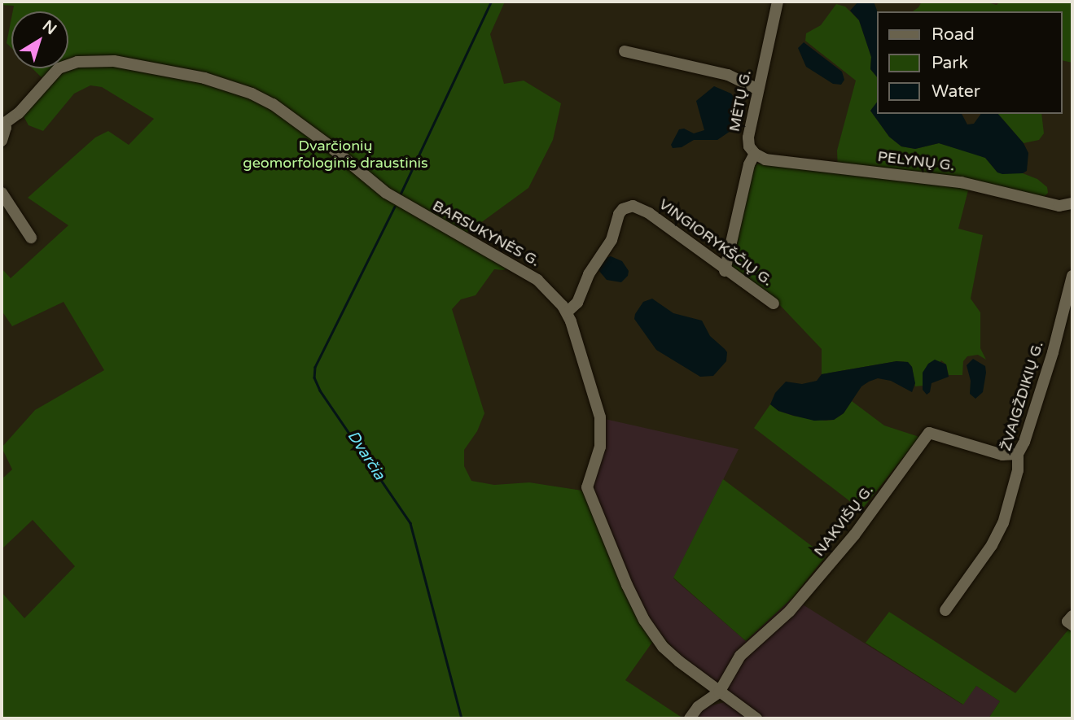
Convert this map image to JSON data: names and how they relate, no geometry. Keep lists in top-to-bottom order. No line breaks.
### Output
{"streets":{"street":["MĖTŲ G.","PELYNŲ G.","BARSUKYNĖS G.","VINGIORYKŠČIŲ G.","ŽVAIGŽDIKIŲ G.","NAKVIŠŲ G."]},"crossings":[["MĖTŲ G.","PELYNŲ G."],["MĖTŲ G.","VINGIORYKŠČIŲ G."],["BARSUKYNĖS G.","VINGIORYKŠČIŲ G."],["BARSUKYNĖS G.","NAKVIŠŲ G."],["ŽVAIGŽDIKIŲ G.","NAKVIŠŲ G."]],"water":["Dvarčia"],"parks":["Dvarčionių geomorfologinis draustinis"],"legend":["Road","Park","Water"],"north":"top right"}
